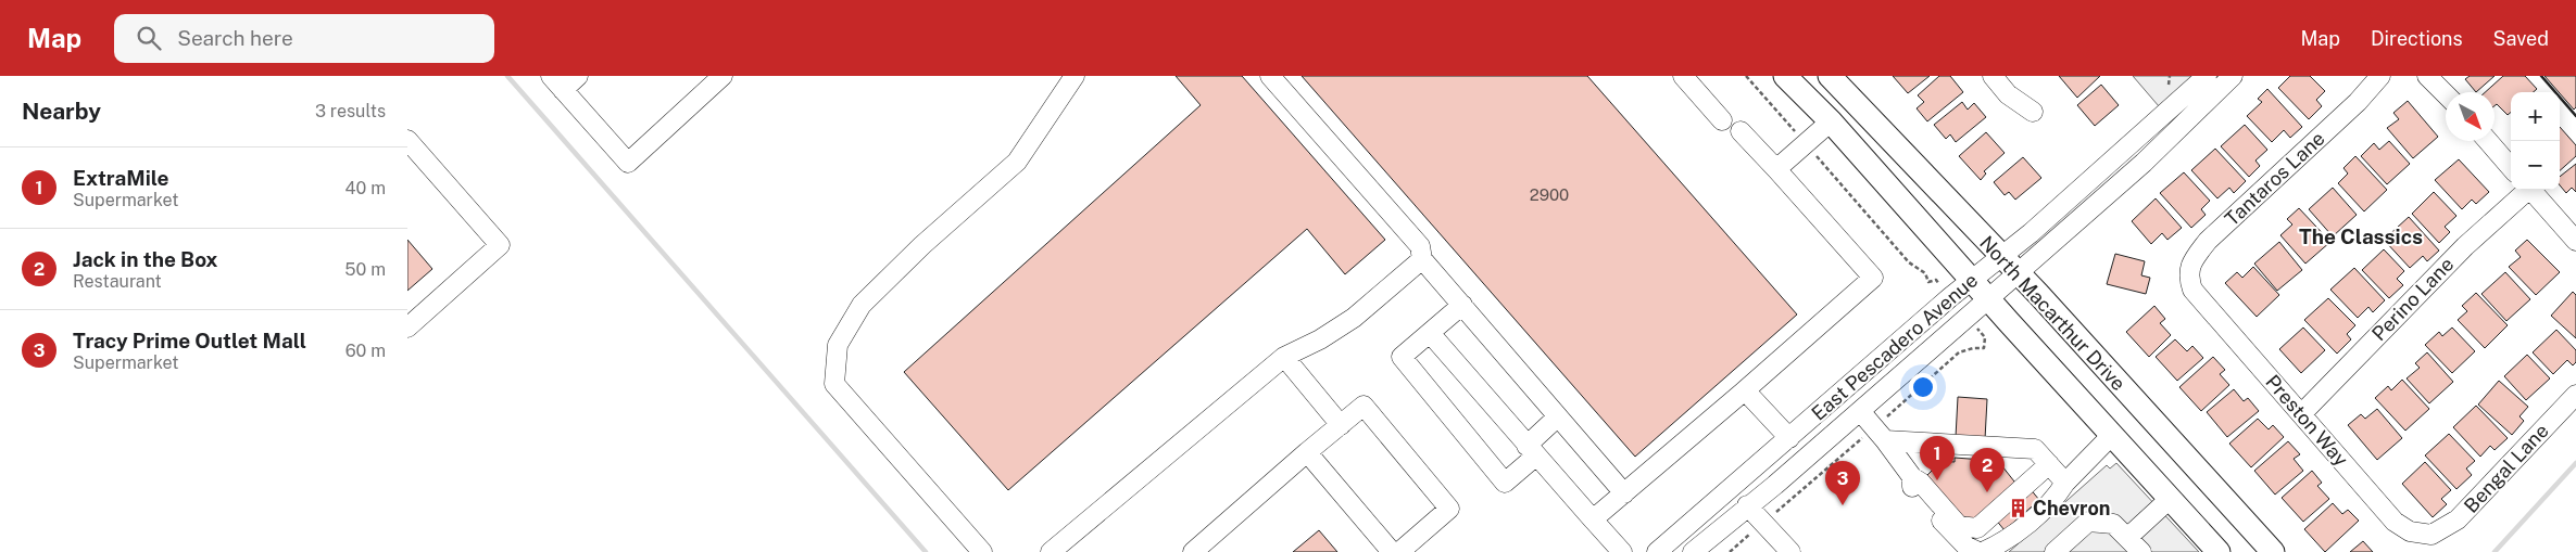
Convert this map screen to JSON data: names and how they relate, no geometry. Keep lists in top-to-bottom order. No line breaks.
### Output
{"streets":{"main road":["North Macarthur Drive"],"street":["Tantaros Lane","Perino Lane","East Pescadero Avenue","Preston Way","Bengal Lane"]},"crossings":[["Tantaros Lane","Preston Way"],["Perino Lane","Preston Way"],["North Macarthur Drive","East Pescadero Avenue"],["Preston Way","Bengal Lane"]],"districts":["The Classics"],"places":{"building":["Chevron"]},"house_numbers":["2900"],"north":"bottom right","page":{"header":"Map","search":"Search here","nav":["Map","Directions","Saved"],"heading":["Nearby","3 results"],"map_buttons":["+","−"],"list":[{"mark":"1","name":"ExtraMile","note":"Supermarket","value":"40 m"},{"mark":"2","name":"Jack in the Box","note":"Restaurant","value":"50 m"},{"mark":"3","name":"Tracy Prime Outlet Mall","note":"Supermarket","value":"60 m"}],"pins":["1","2","3"]}}
